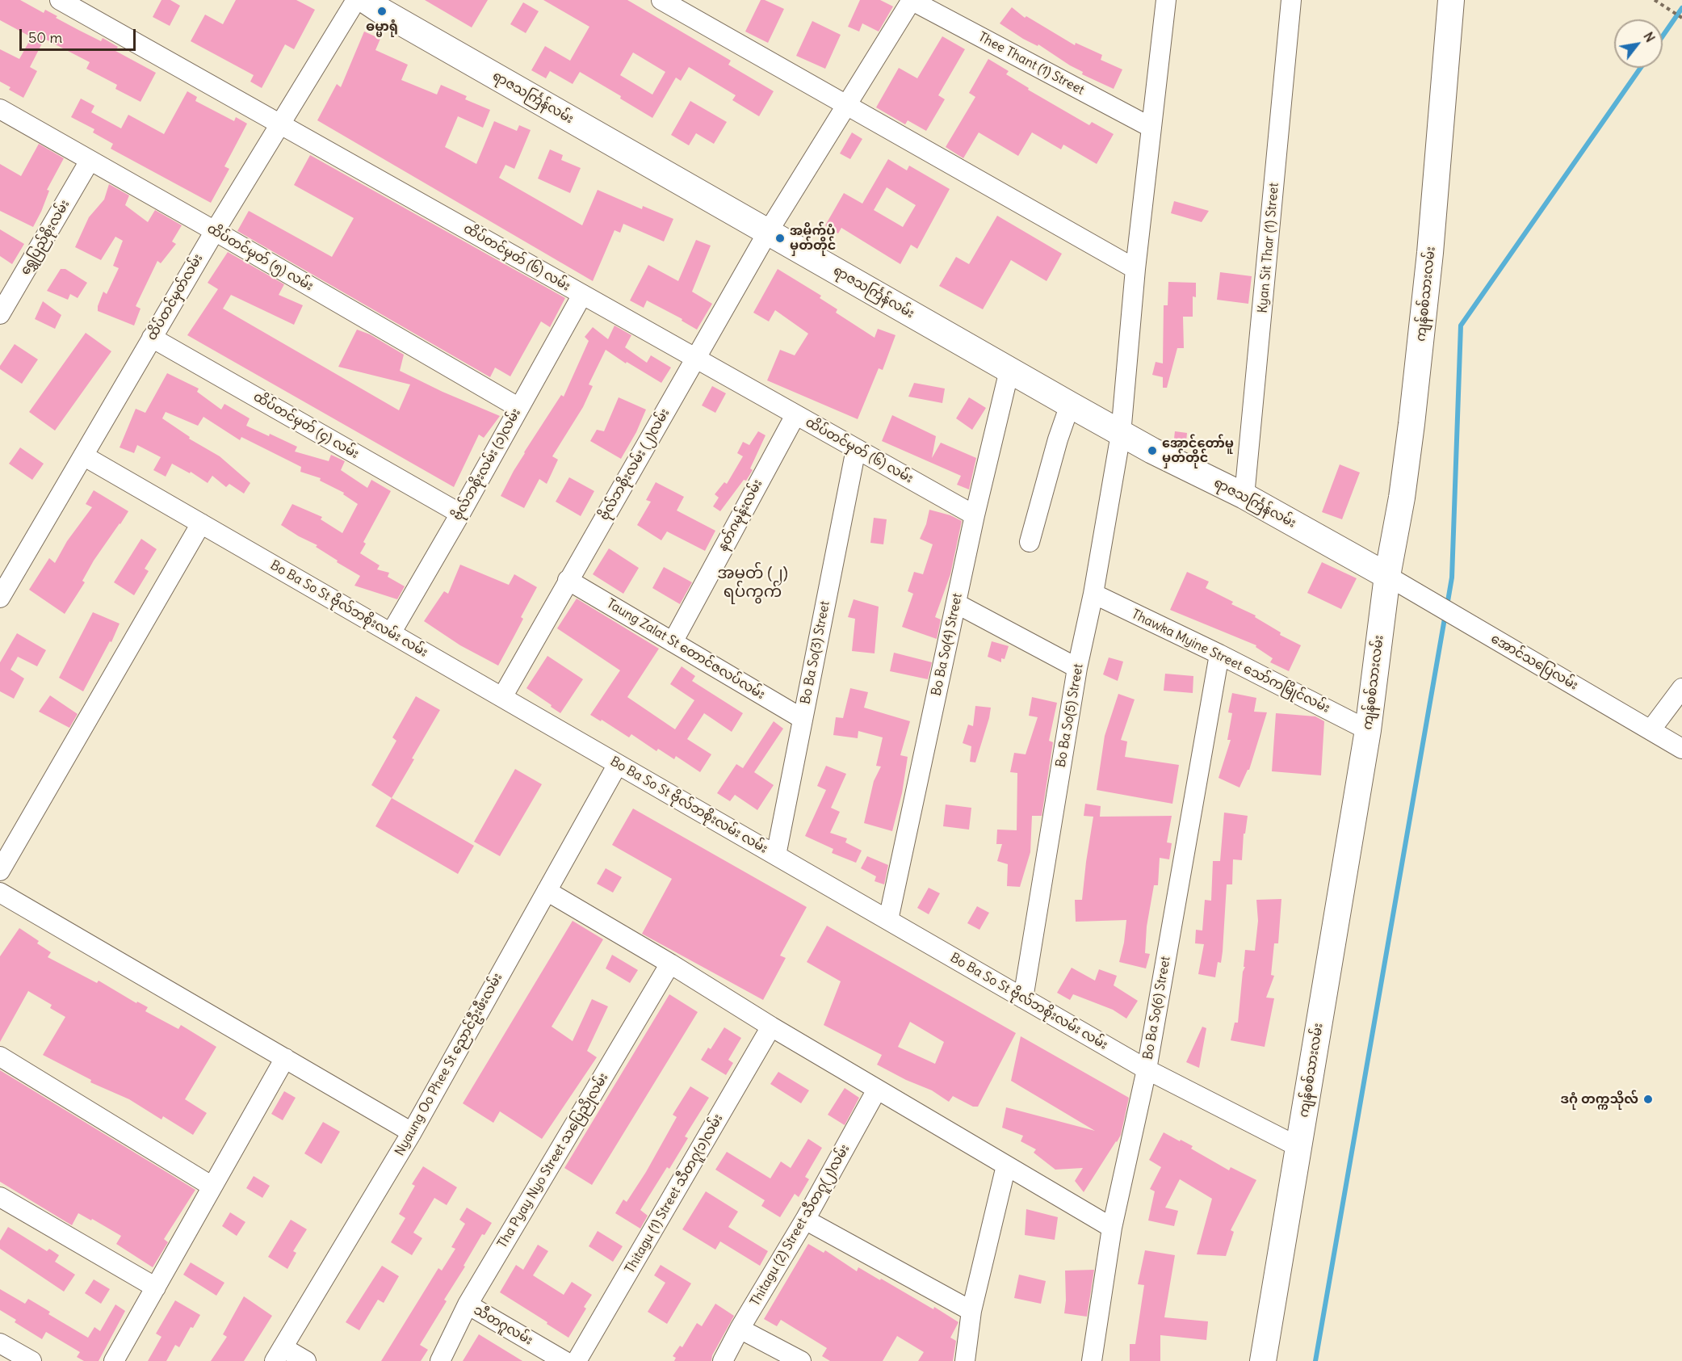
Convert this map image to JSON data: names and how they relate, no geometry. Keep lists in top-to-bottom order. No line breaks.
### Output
{"streets":{"main road":["ရာဇသင်္ကြန်လမ်း","ကျန်စစ်သားလမ်း"],"street":["Thee Thant (1) Street","ရွှေပြည်စိုးလမ်း","Kyan Sit Thar (1) Street","ထိပ်တင်မှတ် (၅) လမ်း","ထိပ်တင်မှတ် (၆) လမ်း","ထိပ်တင်မှတ်လမ်း","ထိပ်တင်မှတ် (၄) လမ်း","ဗိုလ်ဘစိုးလမ်း (၁)လမ်း","ဗိုလ်ဘစိုးလမ်း (၂)လမ်း","နတ်ဂမုန်းလမ်း","Bo Ba So St ဗိုလ်ဘစိုးလမ်း လမ်း","Bo Ba So(4) Street","Taung Zalat St တောင်ဇလပ်လမ်း","Bo Ba So(3) Street","Thawka Myine Street သော်ကမြိုင်လမ်း","အောင်သပြေလမ်း","Bo Ba So(5) Street","Bo Ba So(6) Street","Nyaung Oo Phee St ညောင်ဦးဖီးလမ်း","Tha Pyay Nyo Street သပြေညိုလမ်း","Thitagu (1) Street သီတဂူ(၁)လမ်း","Thitagu (2) Street သီတဂူ(၂)လမ်း","သီတဂူလမ်း"]},"crossings":[["Thee Thant (1) Street","ဗိုလ်ဘစိုးလမ်း (၂)လမ်း"],["Thee Thant (1) Street","Bo Ba So(5) Street"],["ရာဇသင်္ကြန်လမ်း","Kyan Sit Thar (1) Street"],["ရာဇသင်္ကြန်လမ်း","ကျန်စစ်သားလမ်း"],["ရာဇသင်္ကြန်လမ်း","ဗိုလ်ဘစိုးလမ်း (၂)လမ်း"],["ရာဇသင်္ကြန်လမ်း","Bo Ba So(4) Street"],["ရာဇသင်္ကြန်လမ်း","အောင်သပြေလမ်း"],["ရာဇသင်္ကြန်လမ်း","Bo Ba So(5) Street"],["ရွှေပြည်စိုးလမ်း","ထိပ်တင်မှတ် (၅) လမ်း"],["ထိပ်တင်မှတ် (၅) လမ်း","ထိပ်တင်မှတ်လမ်း"],["ထိပ်တင်မှတ် (၅) လမ်း","ဗိုလ်ဘစိုးလမ်း (၁)လမ်း"],["ထိပ်တင်မှတ် (၆) လမ်း","ထိပ်တင်မှတ်လမ်း"],["ထိပ်တင်မှတ် (၆) လမ်း","ဗိုလ်ဘစိုးလမ်း (၁)လမ်း"],["ထိပ်တင်မှတ် (၆) လမ်း","ဗိုလ်ဘစိုးလမ်း (၂)လမ်း"],["ထိပ်တင်မှတ် (၆) လမ်း","နတ်ဂမုန်းလမ်း"],["ထိပ်တင်မှတ် (၆) လမ်း","Bo Ba So(4) Street"],["ထိပ်တင်မှတ် (၆) လမ်း","Bo Ba So(3) Street"],["ကျန်စစ်သားလမ်း","Bo Ba So St ဗိုလ်ဘစိုးလမ်း လမ်း"],["ကျန်စစ်သားလမ်း","Thawka Myine Street သော်ကမြိုင်လမ်း"],["ကျန်စစ်သားလမ်း","အောင်သပြေလမ်း"],["ထိပ်တင်မှတ်လမ်း","ထိပ်တင်မှတ် (၄) လမ်း"],["ထိပ်တင်မှတ်လမ်း","Bo Ba So St ဗိုလ်ဘစိုးလမ်း လမ်း"],["ထိပ်တင်မှတ် (၄) လမ်း","ဗိုလ်ဘစိုးလမ်း (၁)လမ်း"],["ဗိုလ်ဘစိုးလမ်း (၁)လမ်း","Bo Ba So St ဗိုလ်ဘစိုးလမ်း လမ်း"],["ဗိုလ်ဘစိုးလမ်း (၂)လမ်း","Bo Ba So St ဗိုလ်ဘစိုးလမ်း လမ်း"],["ဗိုလ်ဘစိုးလမ်း (၂)လမ်း","Taung Zalat St တောင်ဇလပ်လမ်း"],["နတ်ဂမုန်းလမ်း","Taung Zalat St တောင်ဇလပ်လမ်း"],["Bo Ba So St ဗိုလ်ဘစိုးလမ်း လမ်း","Bo Ba So(4) Street"],["Bo Ba So St ဗိုလ်ဘစိုးလမ်း လမ်း","Bo Ba So(3) Street"],["Bo Ba So St ဗိုလ်ဘစိုးလမ်း လမ်း","Bo Ba So(5) Street"],["Bo Ba So St ဗိုလ်ဘစိုးလမ်း လမ်း","Bo Ba So(6) Street"],["Bo Ba So St ဗိုလ်ဘစိုးလမ်း လမ်း","Nyaung Oo Phee St ညောင်ဦးဖီးလမ်း"],["Taung Zalat St တောင်ဇလပ်လမ်း","Bo Ba So(3) Street"],["Thawka Myine Street သော်ကမြိုင်လမ်း","Bo Ba So(5) Street"],["Thawka Myine Street သော်ကမြိုင်လမ်း","Bo Ba So(6) Street"],["Tha Pyay Nyo Street သပြေညိုလမ်း","သီတဂူလမ်း"]],"districts":["အမှတ် (၂) ရပ်ကွက်"],"places":["ဓမ္မာရုံ","အမှိုက်ပုံ မှတ်တိုင်","အောင်တော်မူ မှတ်တိုင်","ဒဂုံ တက္ကသိုလ်"],"scale_bar":"50 m","north":"top right"}
